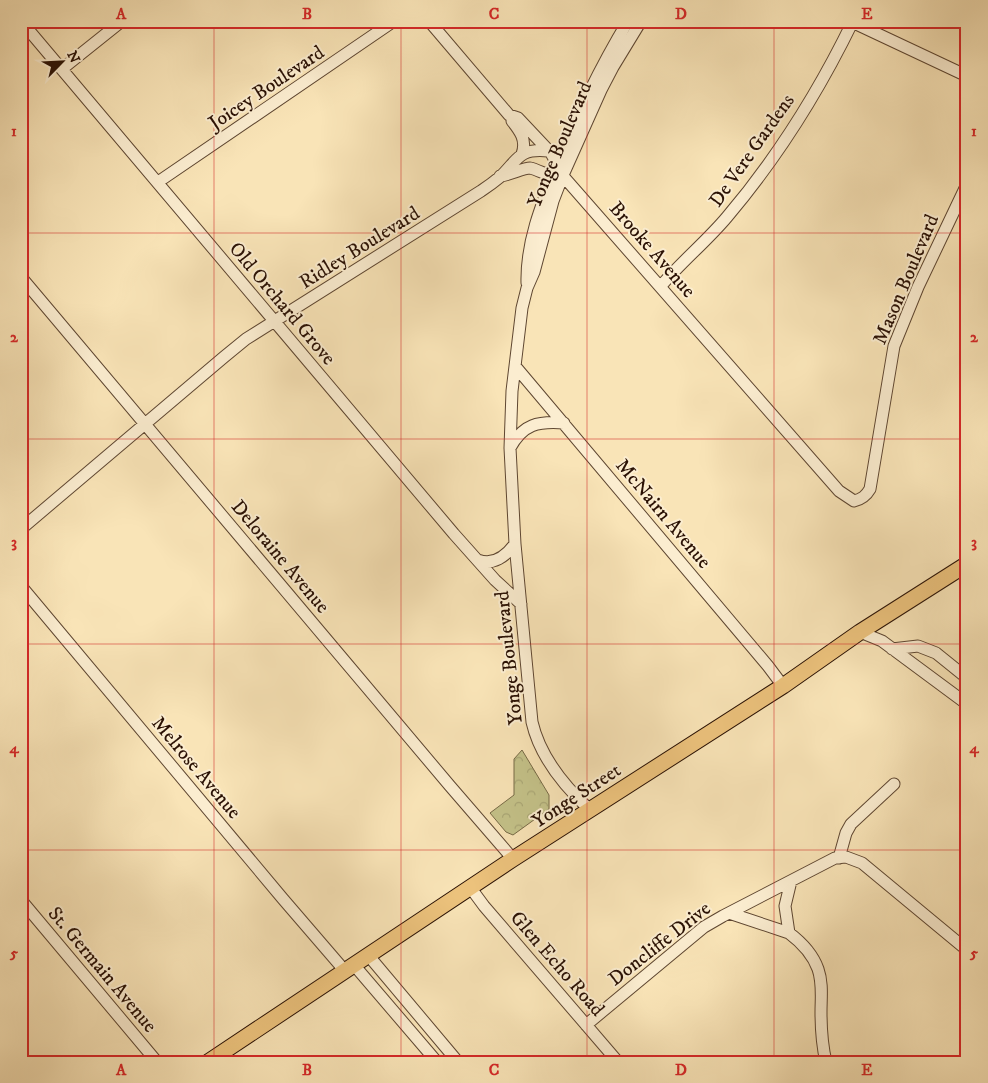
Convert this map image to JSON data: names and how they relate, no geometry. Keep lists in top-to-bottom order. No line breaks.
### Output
{"streets":{"main road":["Yonge Street"],"street":["Joicey Boulevard","Yonge Boulevard","De Vere Gardens","Ridley Boulevard","Brooke Avenue","Mason Boulevard","Old Orchard Grove","McNairn Avenue","Deloraine Avenue","Melrose Avenue","Doncliffe Drive","Glen Echo Road","St. Germain Avenue"]},"crossings":[["Joicey Boulevard","Old Orchard Grove"],["Yonge Boulevard","Ridley Boulevard"],["Yonge Boulevard","Brooke Avenue"],["Yonge Boulevard","Old Orchard Grove"],["Yonge Boulevard","McNairn Avenue"],["Yonge Boulevard","Yonge Street"],["De Vere Gardens","Brooke Avenue"],["Ridley Boulevard","Brooke Avenue"],["Ridley Boulevard","Old Orchard Grove"],["Ridley Boulevard","Deloraine Avenue"],["Brooke Avenue","Mason Boulevard"],["McNairn Avenue","Yonge Street"],["Deloraine Avenue","Yonge Street"],["Melrose Avenue","Yonge Street"],["Yonge Street","Glen Echo Road"],["Doncliffe Drive","Glen Echo Road"]],"north":"top right","grid":{"columns":["A","B","C","D","E"],"rows":["1","2","3","4","5"]}}
